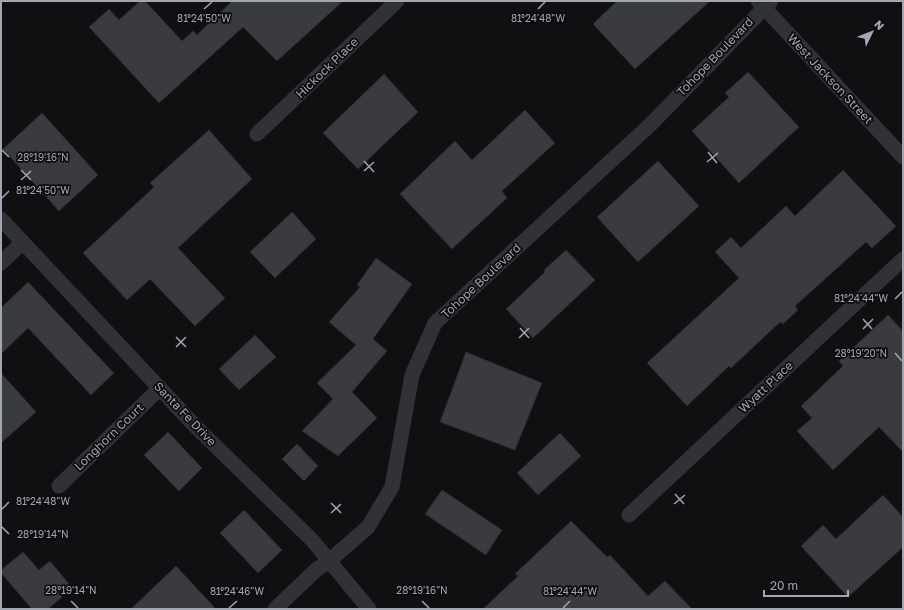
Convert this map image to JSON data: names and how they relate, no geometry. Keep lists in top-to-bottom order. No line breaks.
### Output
{"streets":{"lane":["Tohope Boulevard","Hickock Place","West Jackson Street","Wyatt Place","Santa Fe Drive","Longhorn Court"]},"crossings":[["Tohope Boulevard","West Jackson Street"],["Tohope Boulevard","Santa Fe Drive"],["Santa Fe Drive","Longhorn Court"]],"scale_bar":"20 m","north":"top right","coordinates":["81°24'50\"W","81°24'48\"W","28°19'16\"N","81°24'44\"W","28°19'20\"N","28°19'14\"N","81°24'46\"W"]}
